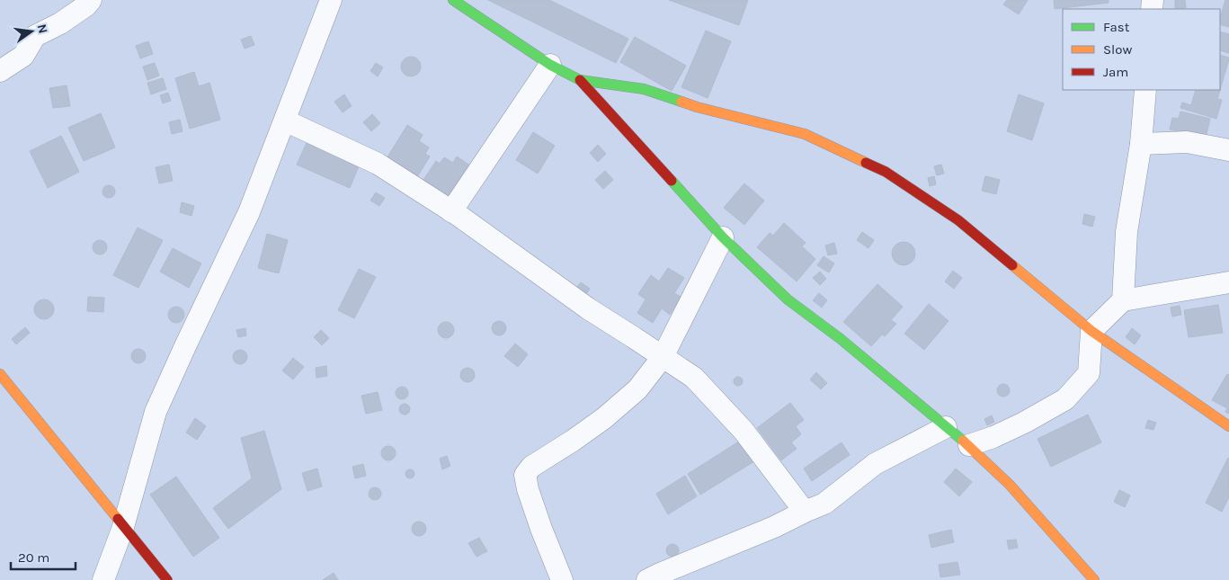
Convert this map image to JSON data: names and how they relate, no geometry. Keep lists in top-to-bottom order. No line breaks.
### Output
{"legend":["Fast","Slow","Jam"],"scale_bar":"20 m","north":"right"}
